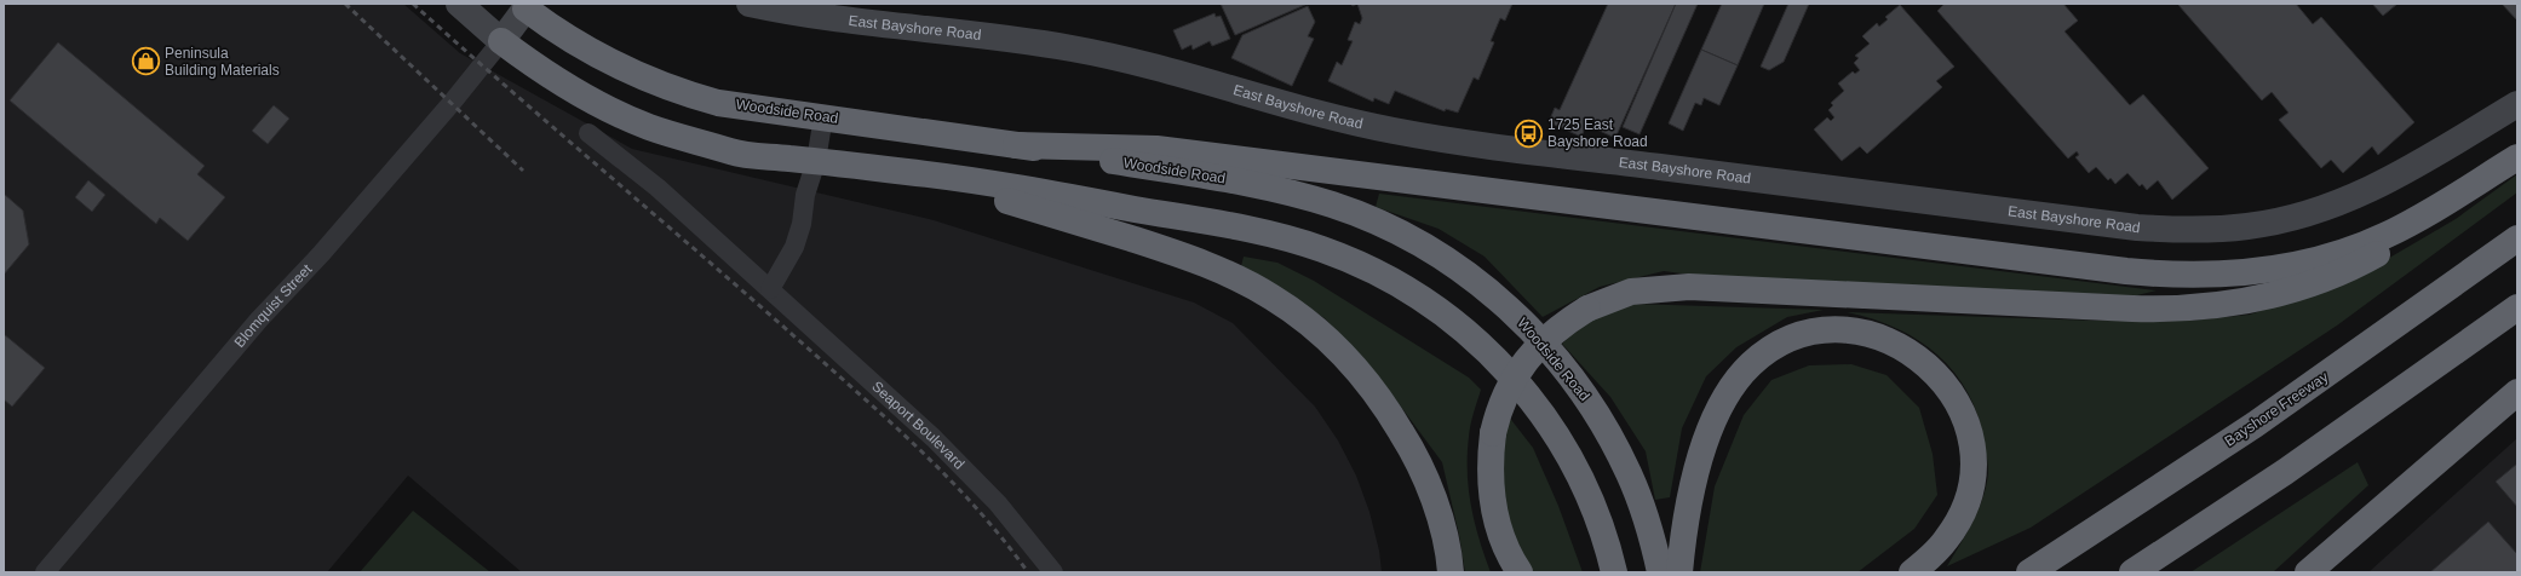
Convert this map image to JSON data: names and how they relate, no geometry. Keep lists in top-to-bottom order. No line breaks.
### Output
{"streets":{"highway":["Woodside Road","Bayshore Freeway"],"street":["East Bayshore Road","Blomquist Street","Seaport Boulevard"]},"places":{"shop":["Peninsula Building Materials"],"bus stop":["1725 East Bayshore Road"]}}
